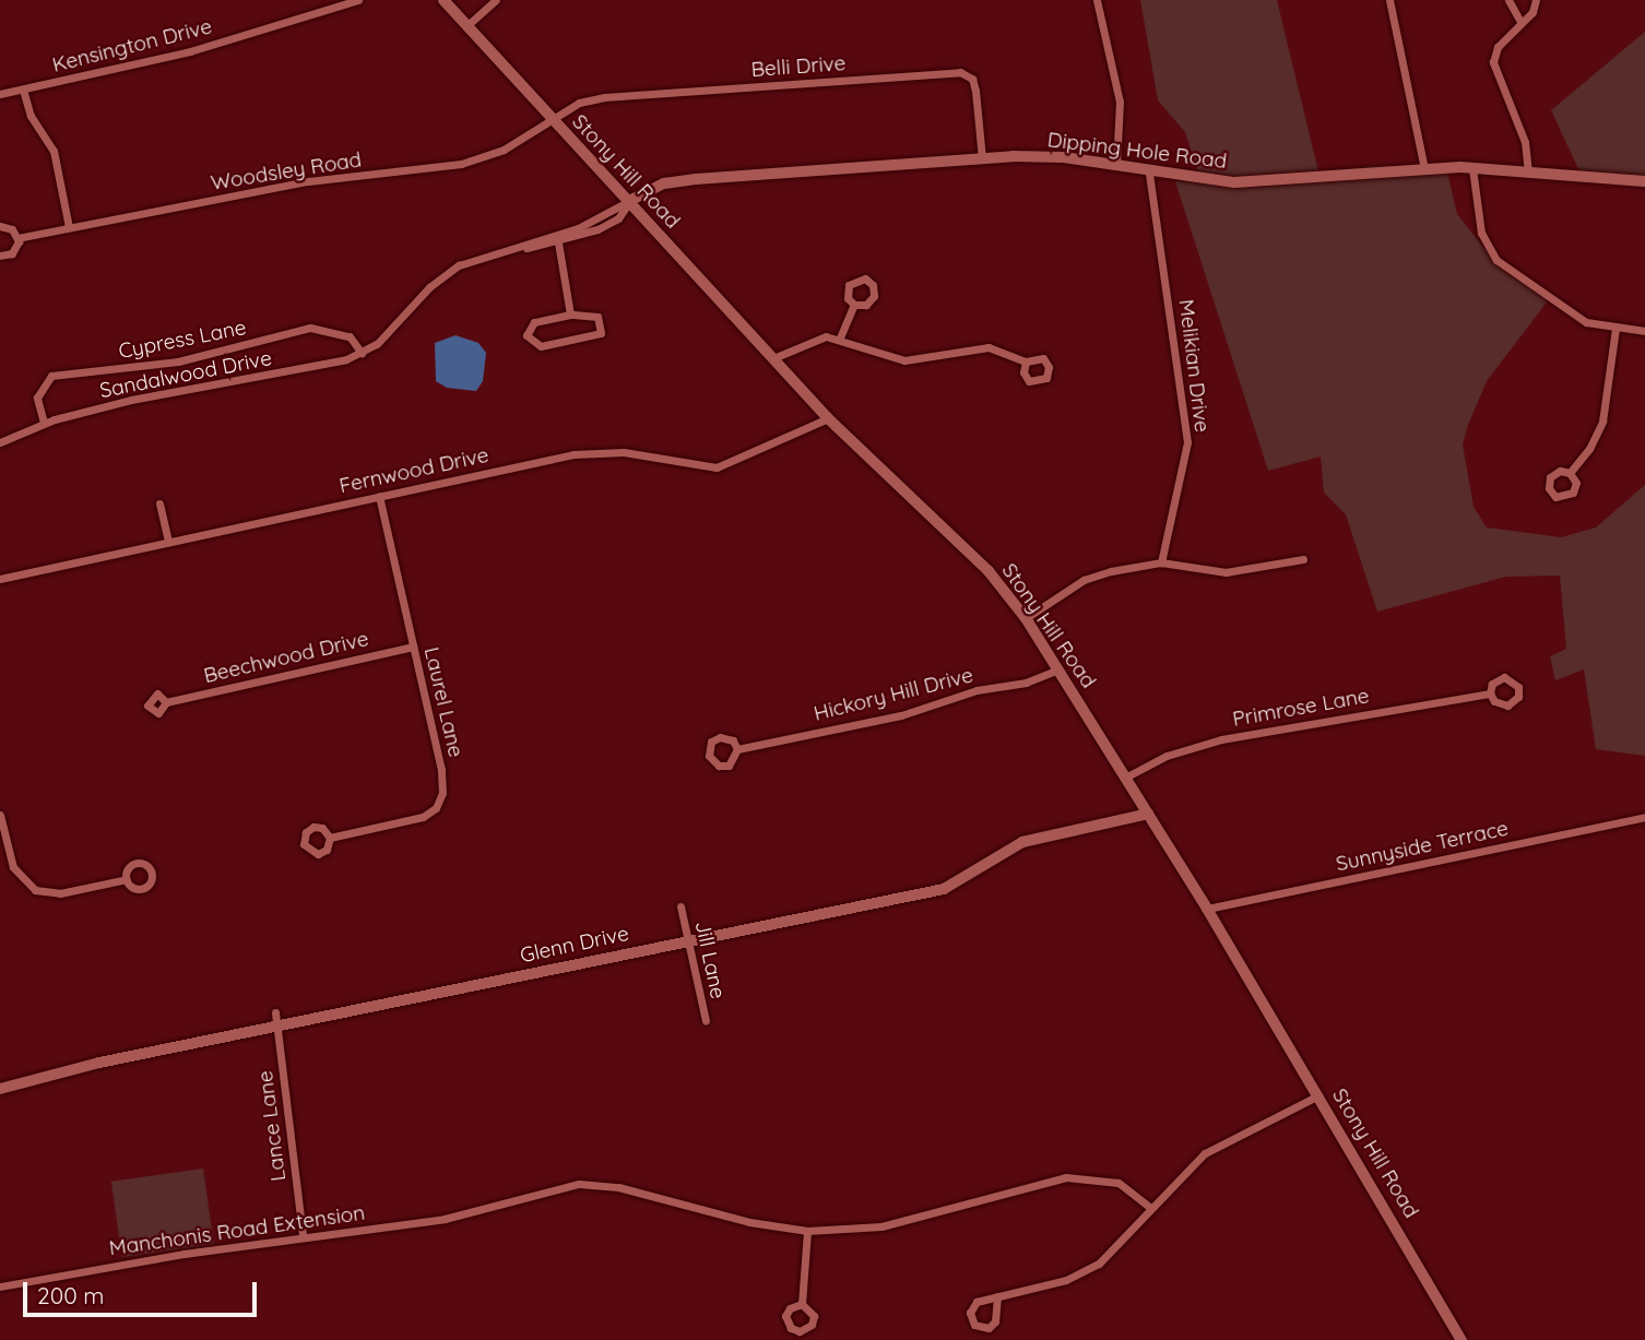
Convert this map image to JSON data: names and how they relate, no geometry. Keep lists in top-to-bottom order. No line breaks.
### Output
{"streets":{"main road":["Dipping Hole Road","Stony Hill Road","Glenn Drive"],"street":["Kensington Drive","Belli Drive","Woodsley Road","Cypress Lane","Melikian Drive","Sandalwood Drive","Fernwood Drive","Beechwood Drive","Hickory Hill Drive","Laurel Lane","Primrose Lane","Sunnyside Terrace","Jill Lane","Lance Lane","Manchonis Road Extension"]},"crossings":[["Belli Drive","Dipping Hole Road"],["Belli Drive","Woodsley Road"],["Belli Drive","Stony Hill Road"],["Dipping Hole Road","Stony Hill Road"],["Dipping Hole Road","Melikian Drive"],["Woodsley Road","Stony Hill Road"],["Stony Hill Road","Fernwood Drive"],["Stony Hill Road","Hickory Hill Drive"],["Stony Hill Road","Primrose Lane"],["Stony Hill Road","Sunnyside Terrace"],["Stony Hill Road","Glenn Drive"],["Cypress Lane","Sandalwood Drive"],["Fernwood Drive","Laurel Lane"],["Beechwood Drive","Laurel Lane"],["Glenn Drive","Jill Lane"],["Glenn Drive","Lance Lane"],["Lance Lane","Manchonis Road Extension"]],"scale_bar":"200 m"}
